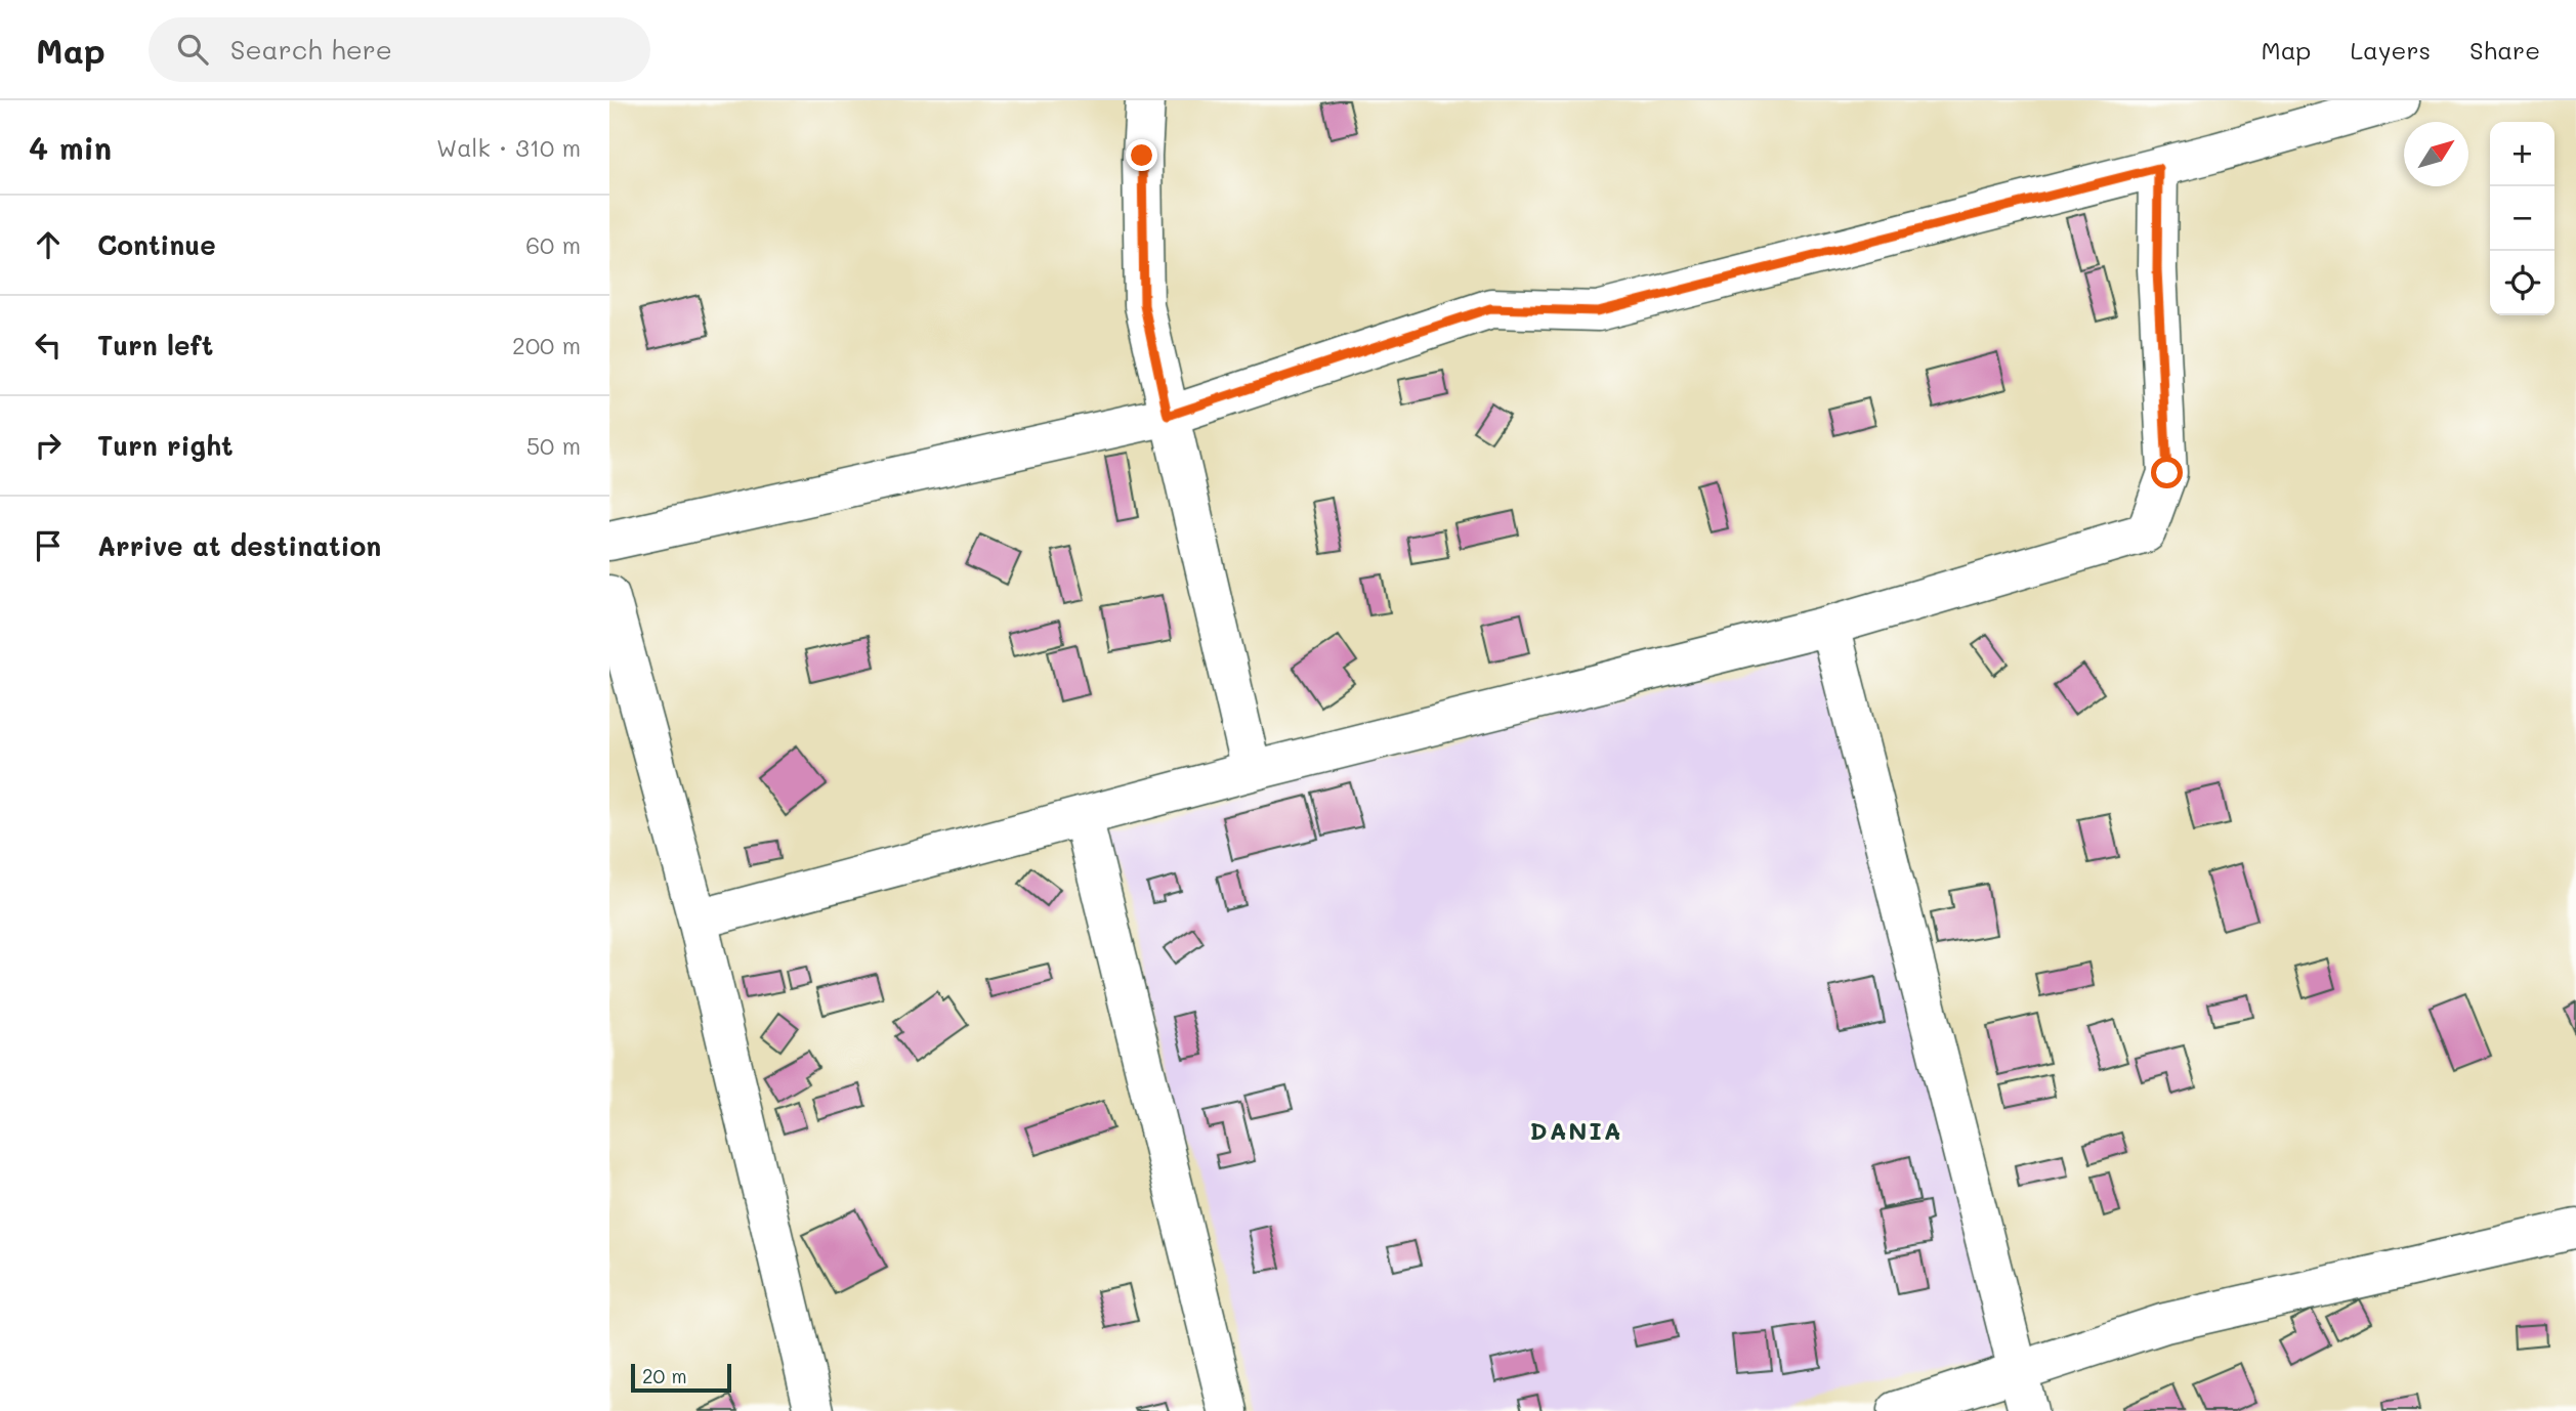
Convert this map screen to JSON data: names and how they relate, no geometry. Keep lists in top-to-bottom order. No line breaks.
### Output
{"districts":["DANIA"],"scale_bar":"20 m","north":"top right","page":{"header":"Map","search":"Search here","nav":["Map","Layers","Share"],"heading":["4 min","Walk · 310 m"],"map_buttons":["+","−"],"list":[["Continue","60 m"],["Turn left","200 m"],["Turn right","50 m"],"Arrive at destination"],"scale":"20 m"}}
